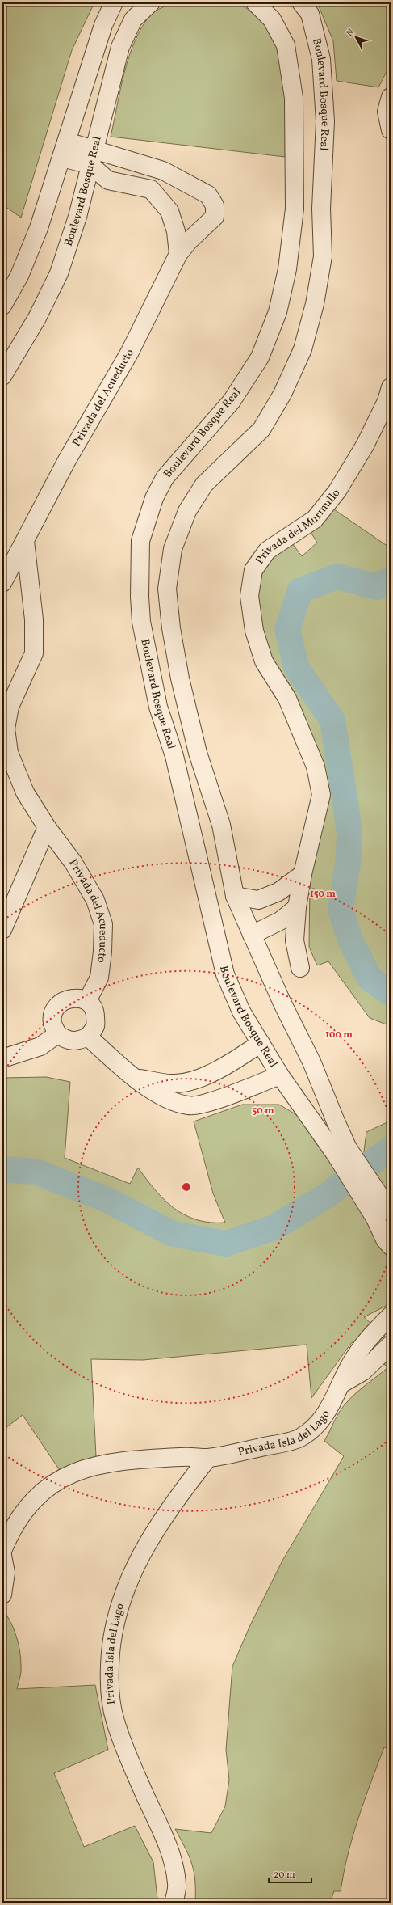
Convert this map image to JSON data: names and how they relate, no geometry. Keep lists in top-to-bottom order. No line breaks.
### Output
{"streets":{"street":["Boulevard Bosque Real","Privada del Acueducto","Privada del Murmullo","Privada Isla del Lago"]},"crossings":[["Boulevard Bosque Real","Privada del Acueducto"]],"scale_bar":"20 m","north":"top left","rings":["150 m","100 m","50 m"]}
